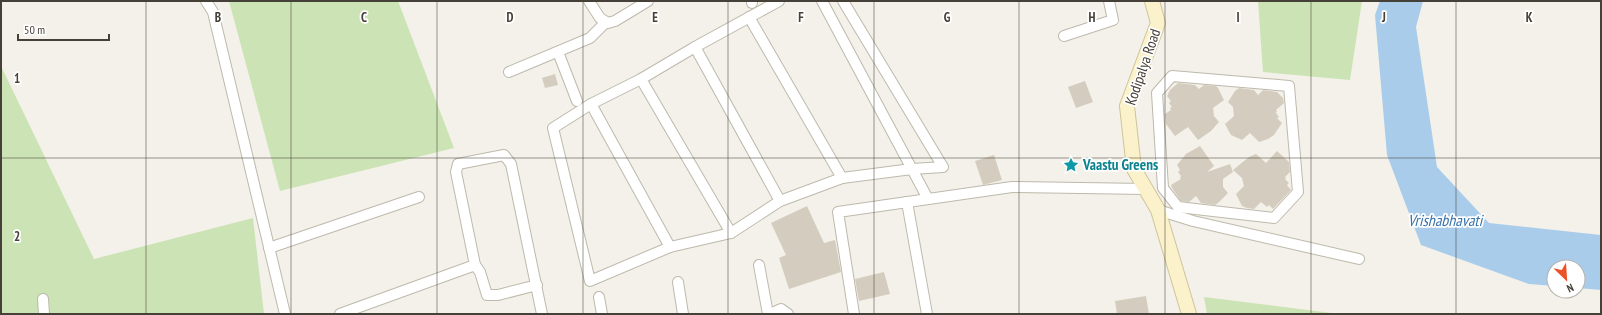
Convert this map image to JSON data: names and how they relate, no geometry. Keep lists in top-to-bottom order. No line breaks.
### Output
{"streets":{"main road":["Kodipalya Road"]},"water":["Vrishabhavati"],"places":{"place":["Vaastu Greens"]},"scale_bar":"50 m","north":"bottom right","grid":{"columns":["B","C","D","E","F","G","H","I","J","K"],"rows":["1","2"]}}
